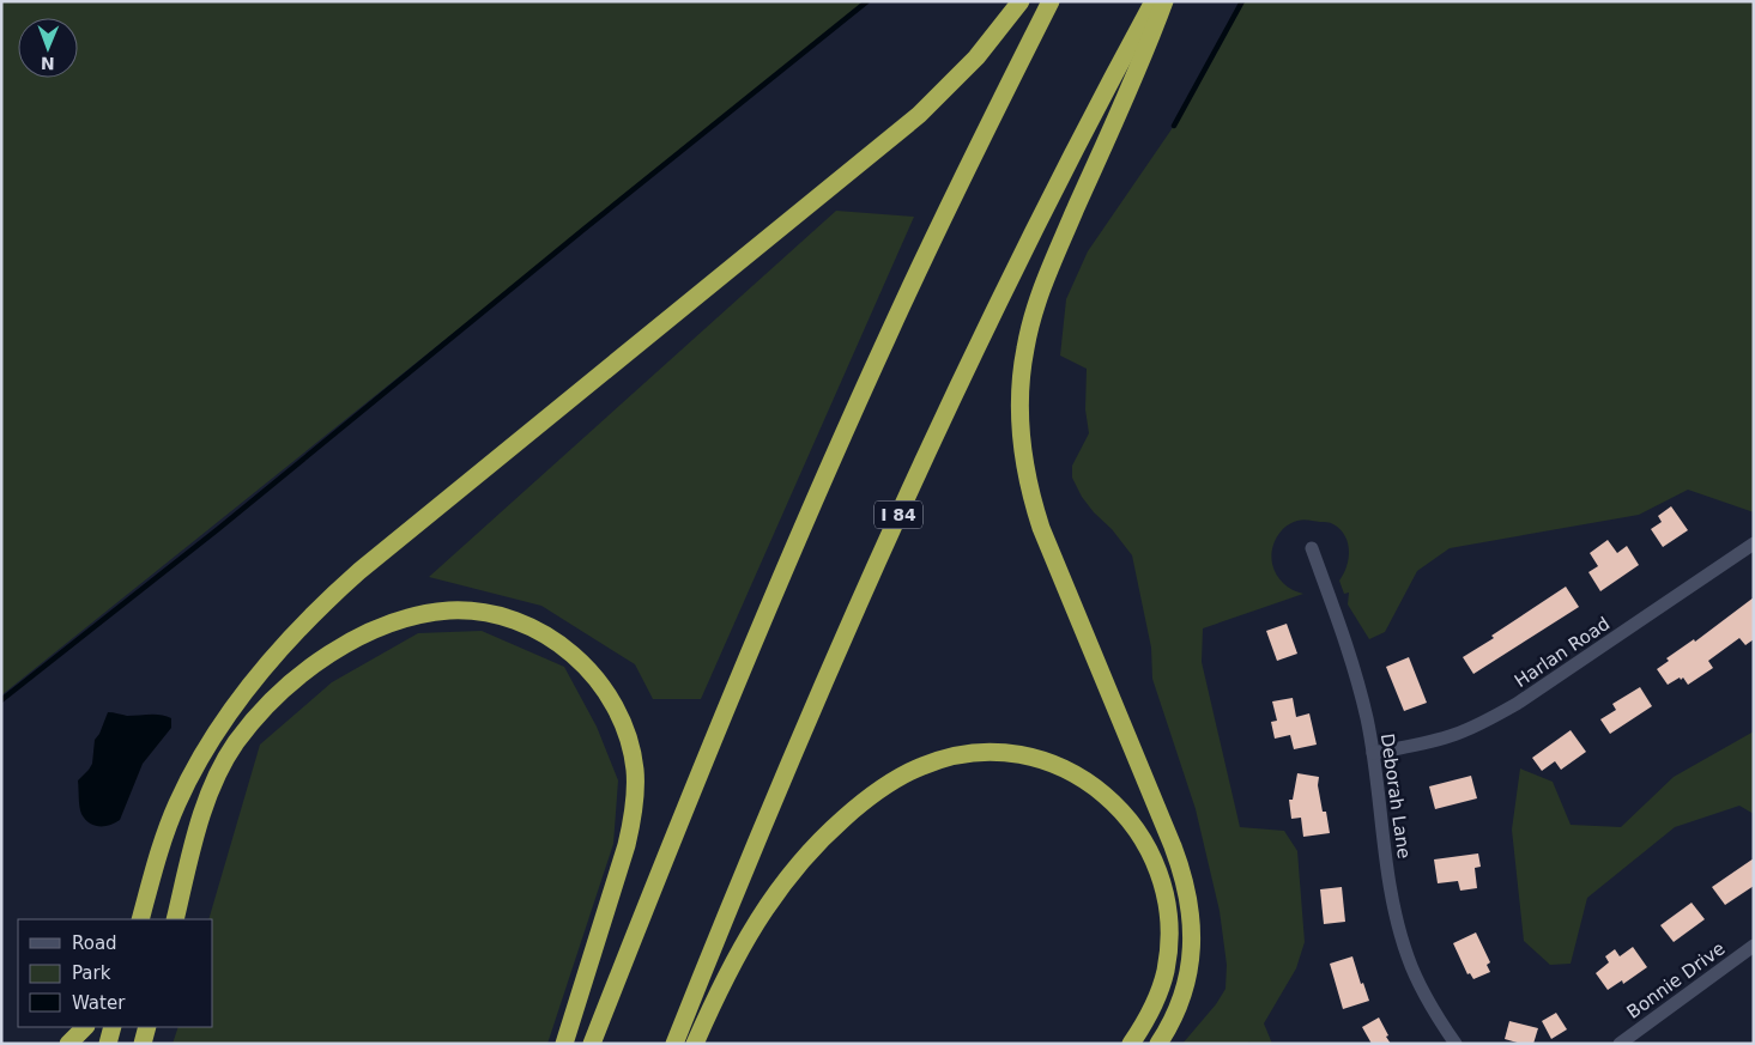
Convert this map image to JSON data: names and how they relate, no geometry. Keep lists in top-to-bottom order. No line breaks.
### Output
{"streets":{"highway":["I 84"],"street":["Harlan Road","Deborah Lane","Bonnie Drive"]},"crossings":[["Harlan Road","Deborah Lane"]],"legend":["Road","Park","Water"],"north":"bottom"}
